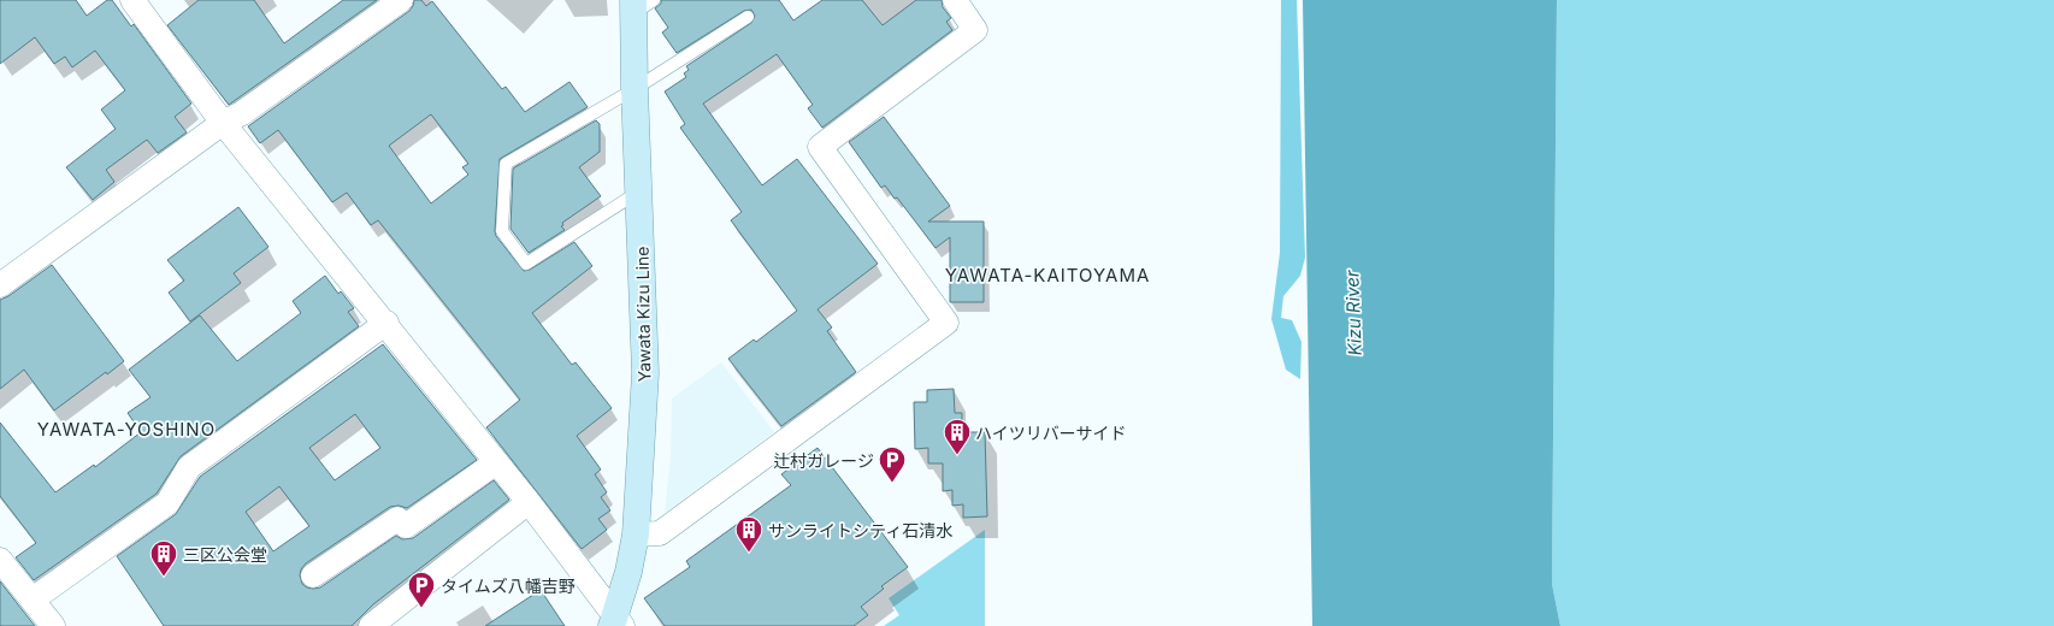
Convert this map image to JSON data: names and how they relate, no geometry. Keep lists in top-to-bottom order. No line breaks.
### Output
{"streets":{"main road":["Yawata Kizu Line"]},"districts":["YAWATA-KAITOYAMA","YAWATA-YOSHINO"],"water":["Kizu River"],"places":{"building":["ハイツリバーサイド","サンライトシティ石清水","三区公会堂"],"parking":["辻村ガレージ","タイムズ八幡吉野"]}}
